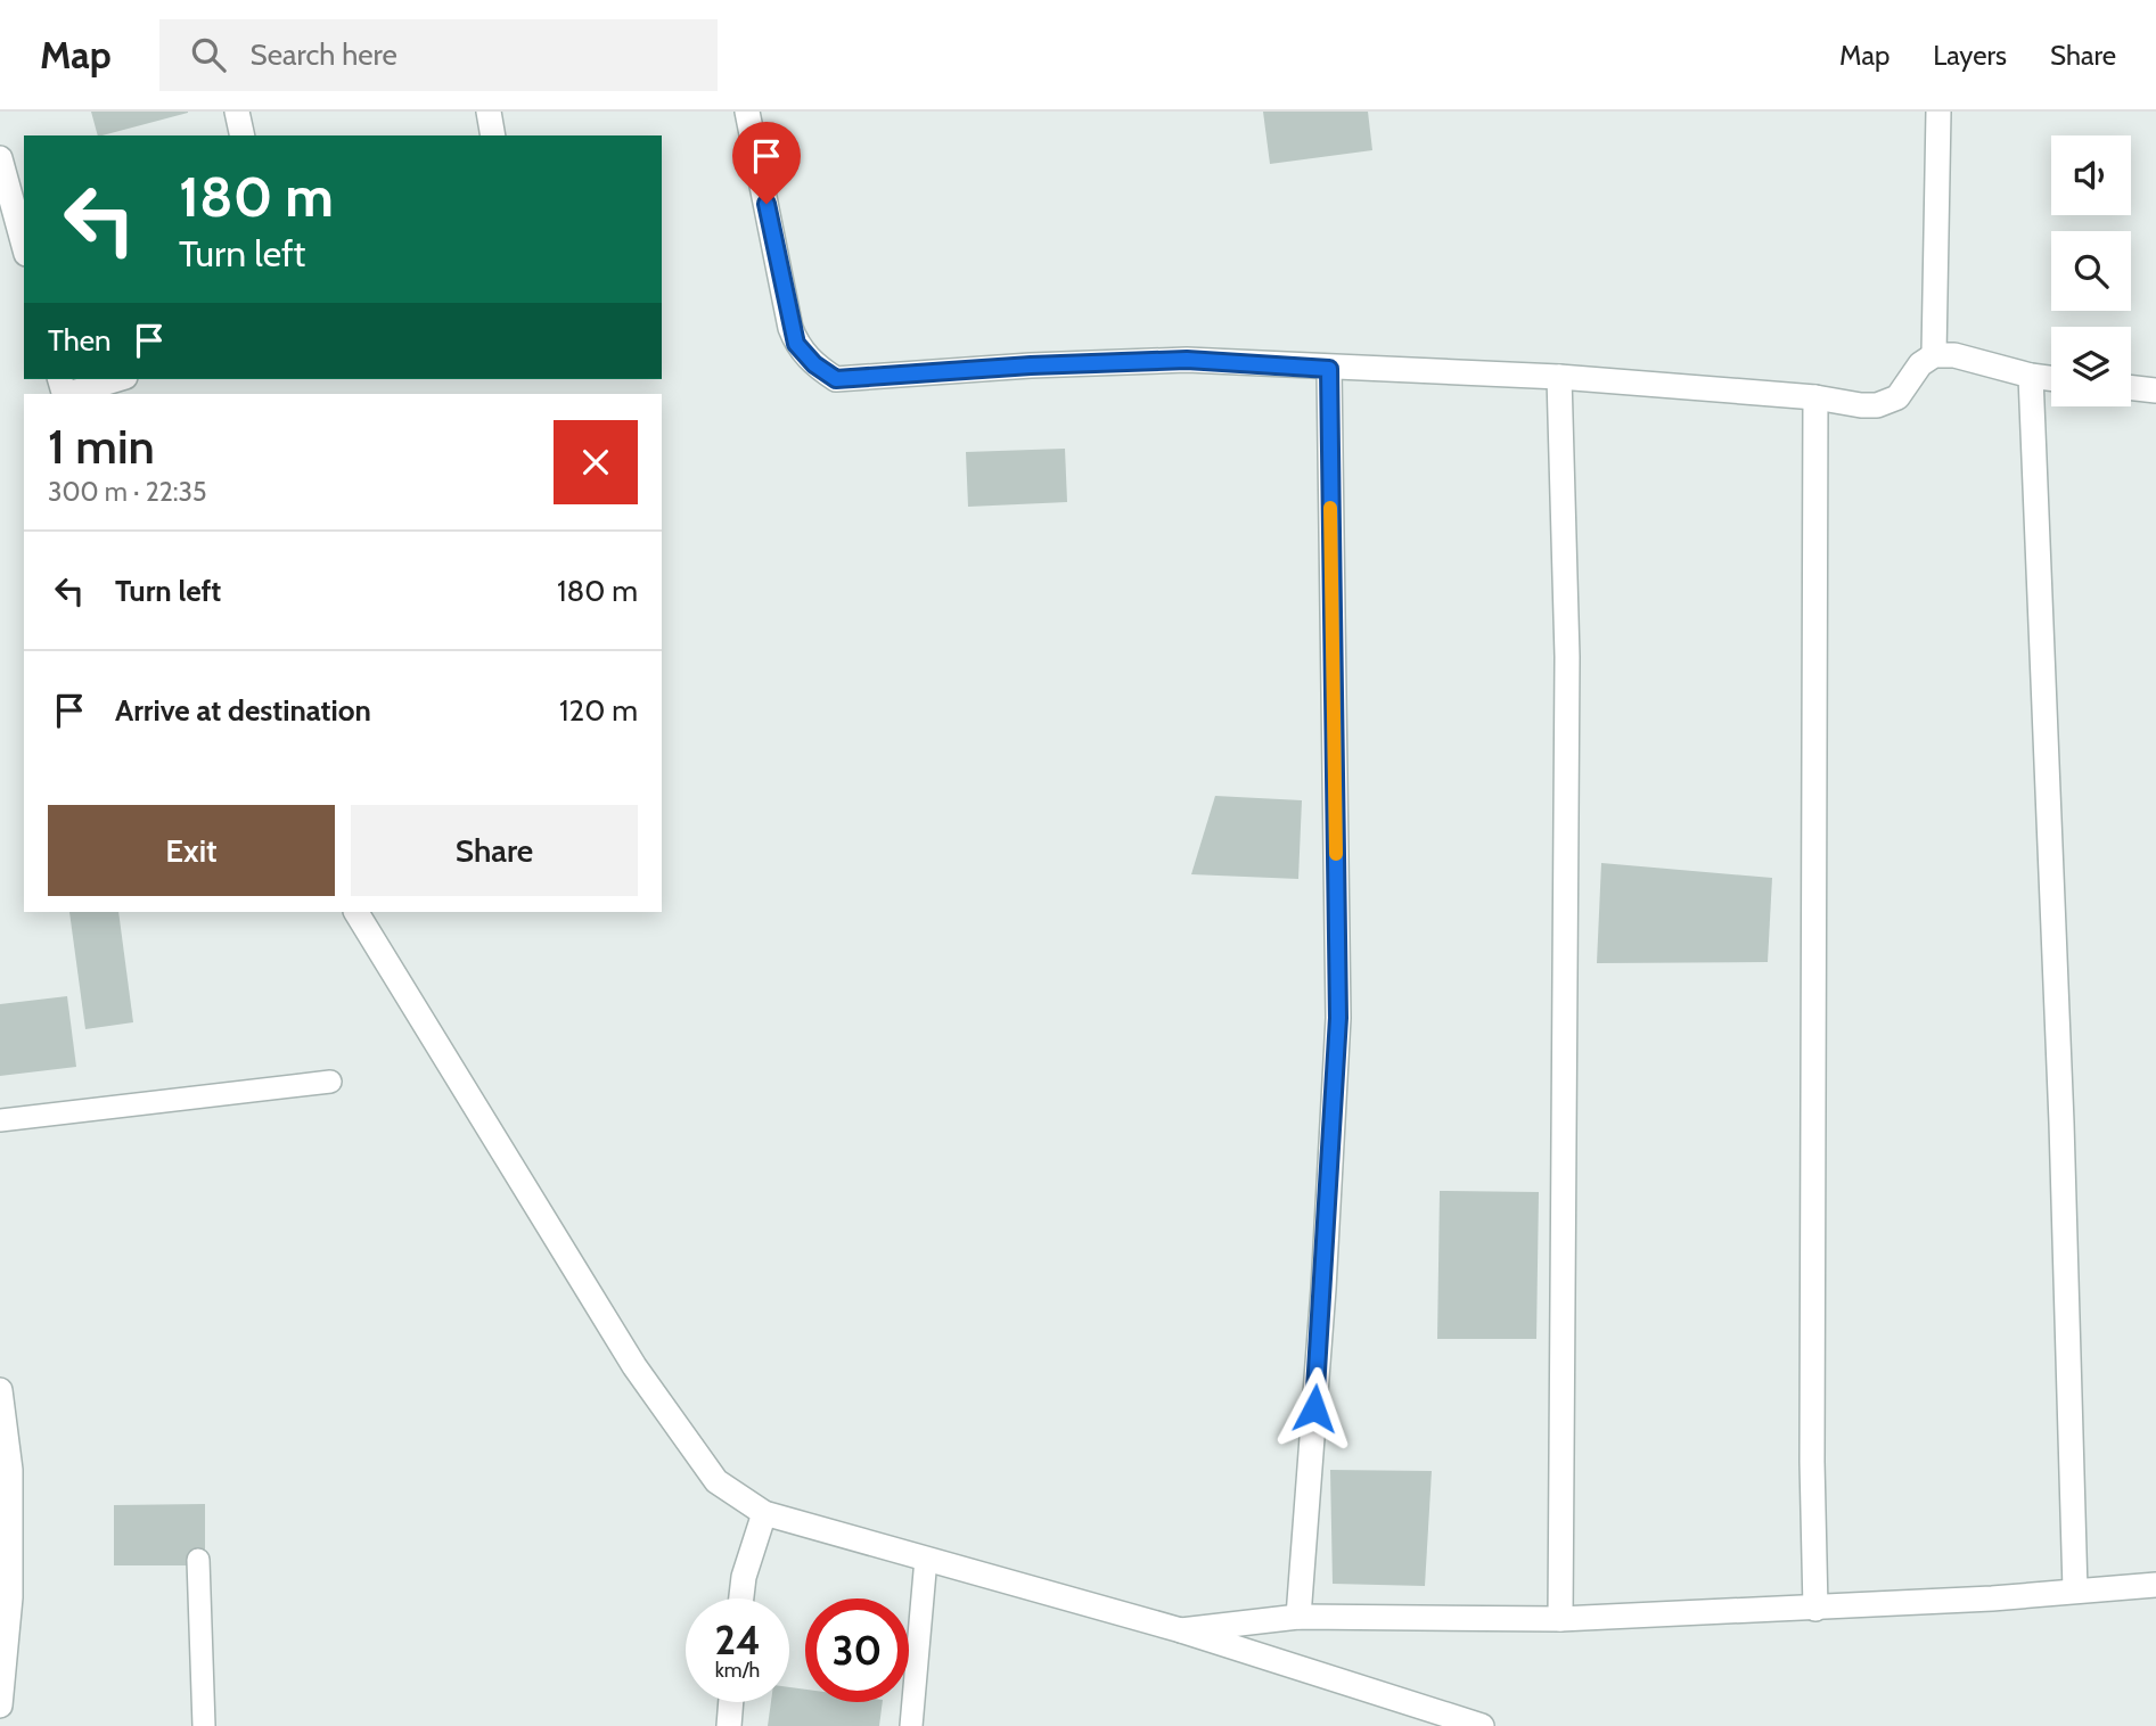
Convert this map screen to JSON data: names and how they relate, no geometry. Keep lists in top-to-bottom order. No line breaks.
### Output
{"page":{"header":"Map","search":"Search here","nav":["Map","Layers","Share"],"turn":["180 m","Turn left"],"then":"Then","heading":["1 min","300 m · 22:35"],"list":[{"name":"Turn left","value":"180 m"},{"name":"Arrive at destination","value":"120 m"}],"buttons":["Exit","Share"],"speed":"24 km/h","limit":"30"}}
